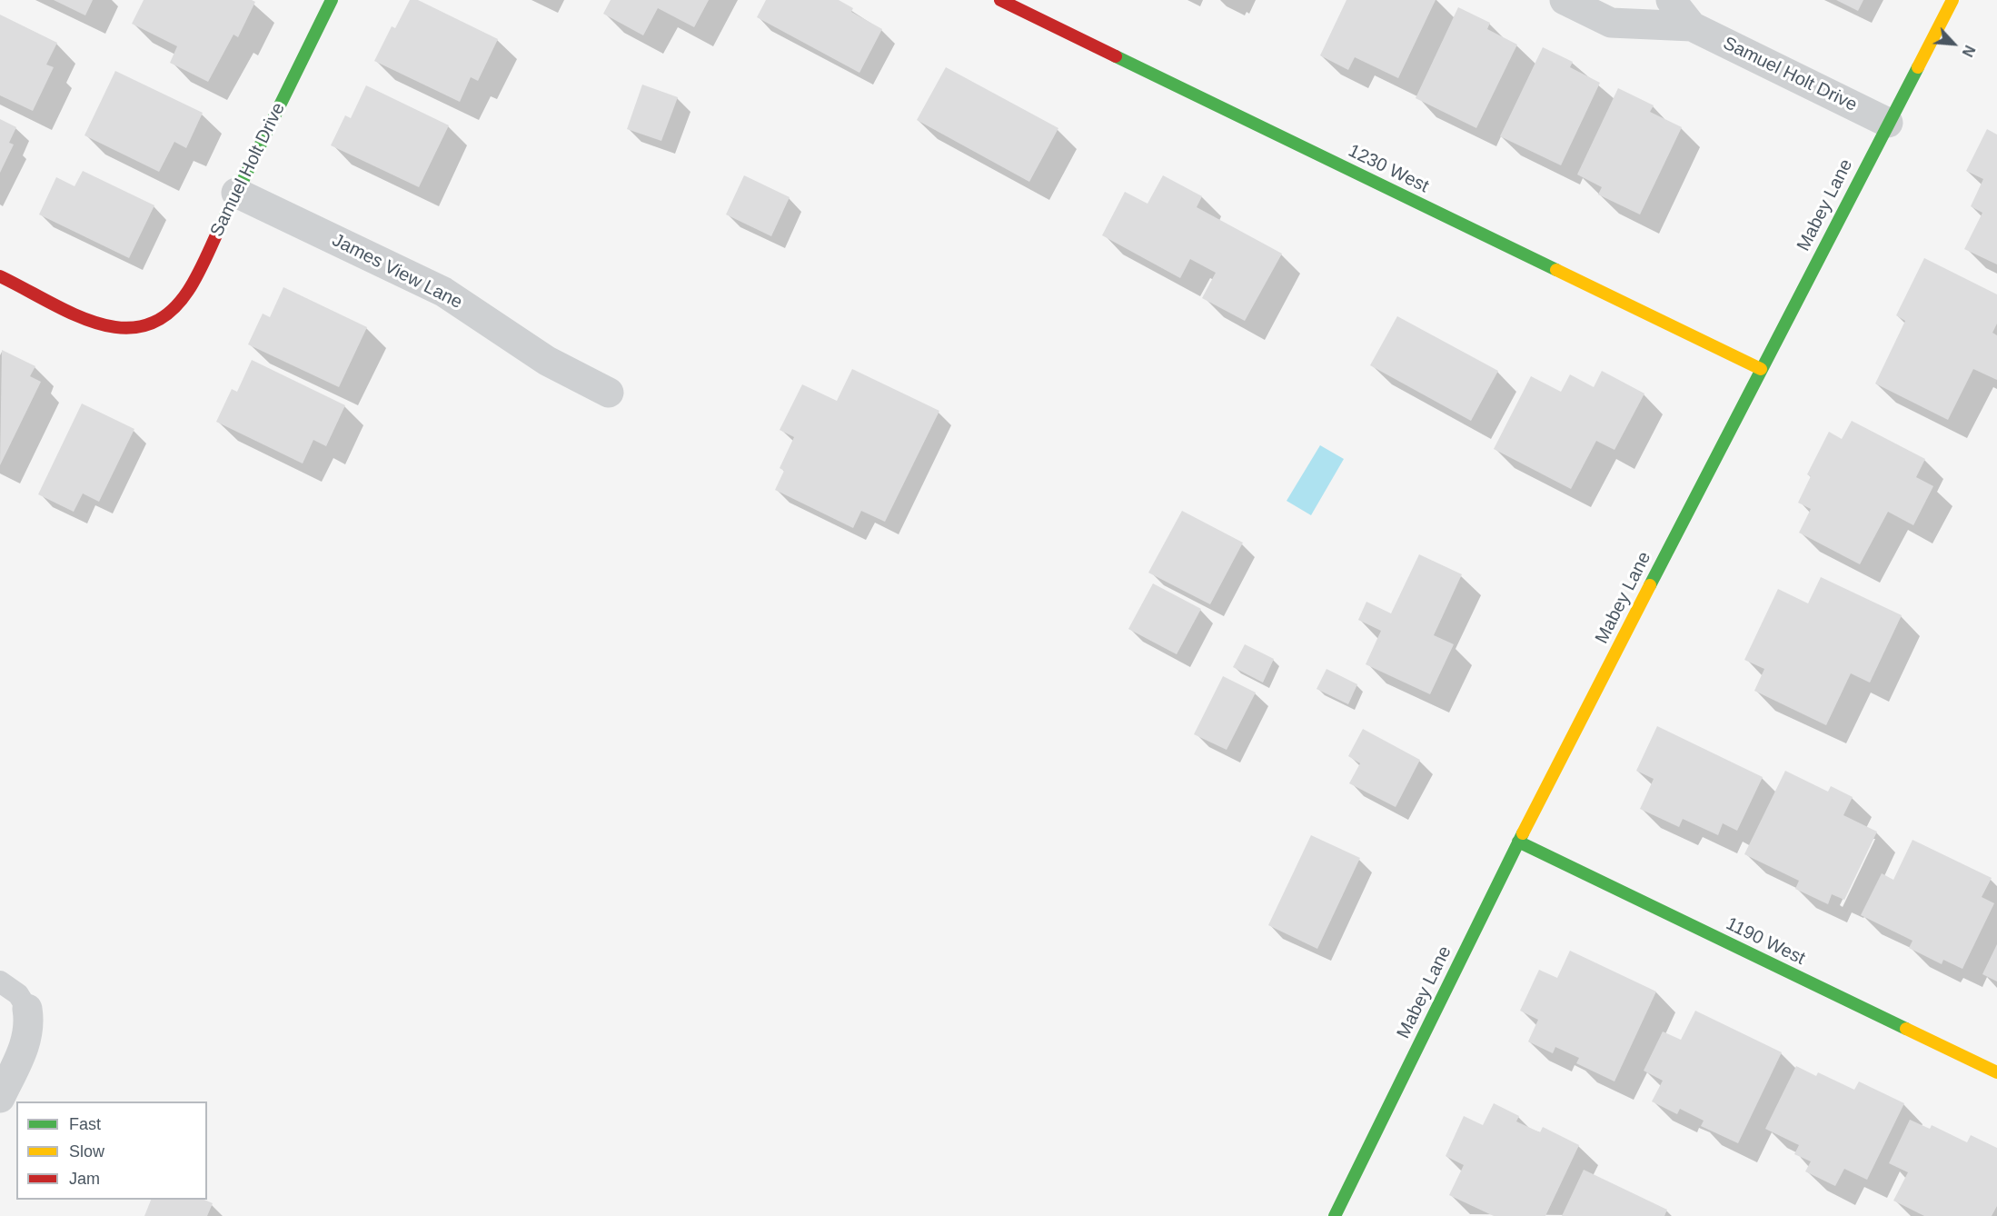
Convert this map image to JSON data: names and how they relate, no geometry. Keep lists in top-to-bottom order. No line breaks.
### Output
{"streets":{"street":["Samuel Holt Drive","1230 West","Mabey Lane","James View Lane","1190 West"]},"crossings":[["Samuel Holt Drive","Mabey Lane"],["Samuel Holt Drive","James View Lane"],["1230 West","Mabey Lane"],["Mabey Lane","1190 West"]],"legend":["Fast","Slow","Jam"],"north":"bottom right"}
